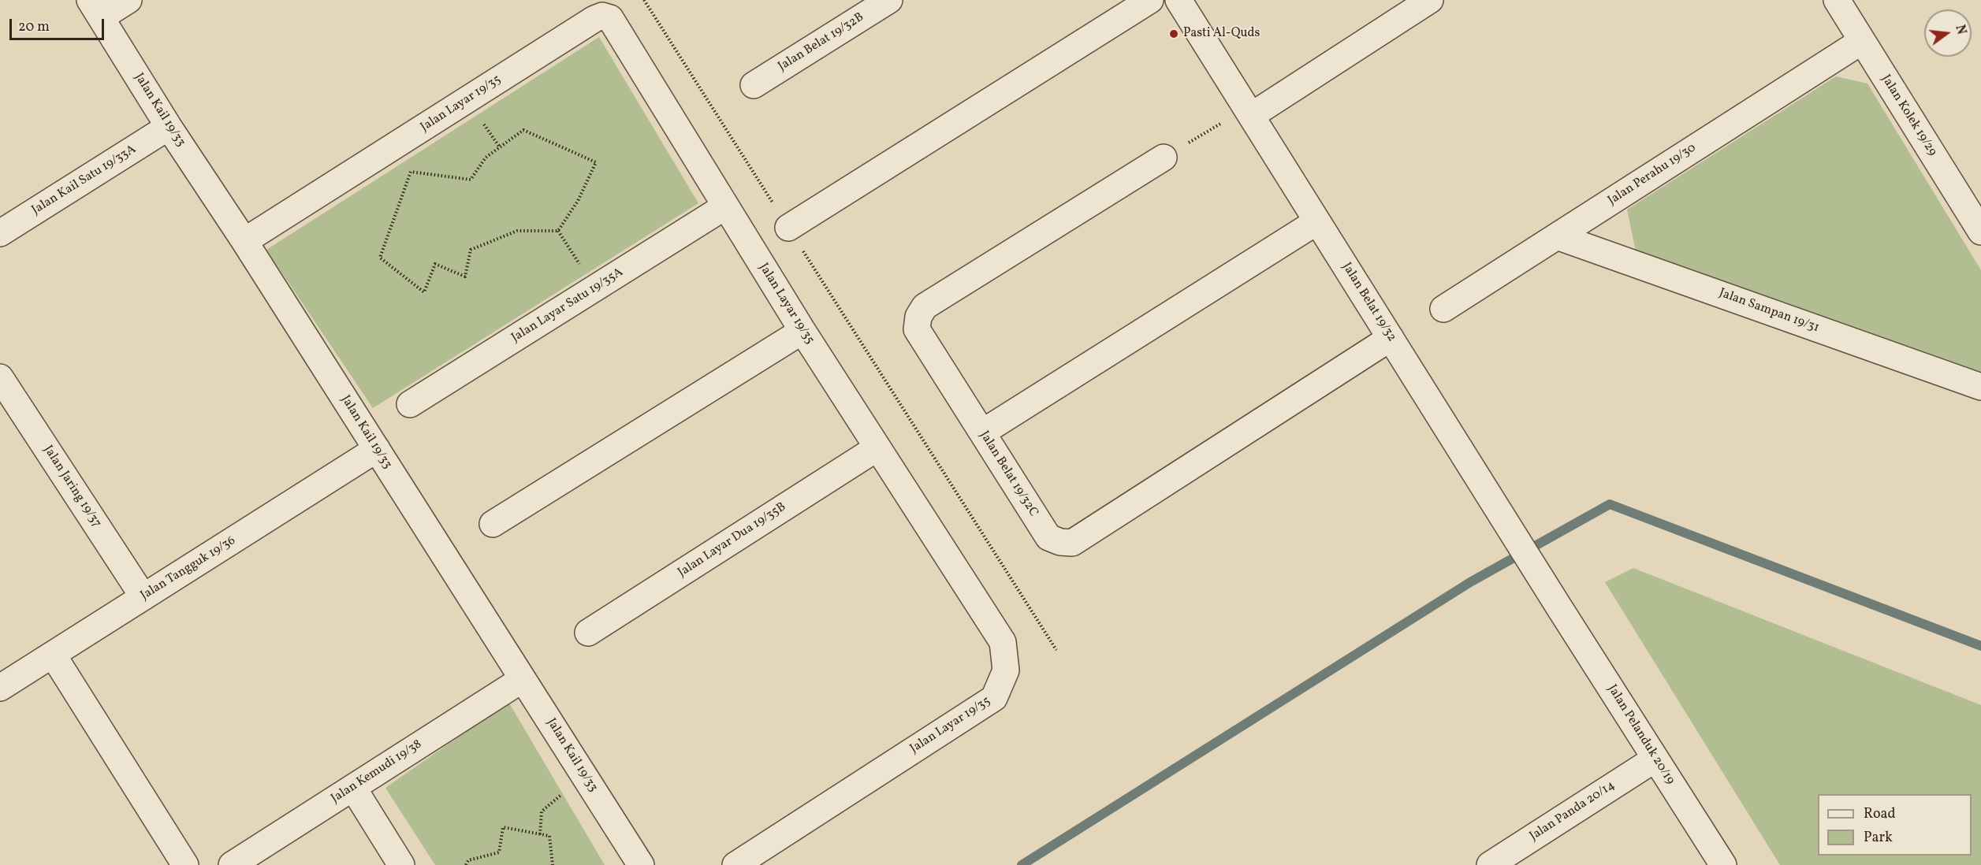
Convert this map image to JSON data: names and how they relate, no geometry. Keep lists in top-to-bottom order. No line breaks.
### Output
{"streets":{"street":["Jalan Belat 19/32B","Jalan Layar 19/35","Jalan Kail 19/33","Jalan Kolek 19/29","Jalan Perahu 19/30","Jalan Kail Satu 19/33A","Jalan Belat 19/32","Jalan Layar Satu 19/35A","Jalan Sampan 19/31","Jalan Belat 19/32C","Jalan Jaring 19/37","Jalan Layar Dua 19/35B","Jalan Tangguk 19/36","Jalan Pelanduk 20/19","Jalan Kemudi 19/38","Jalan Panda 20/14"]},"crossings":[["Jalan Layar 19/35","Jalan Kail 19/33"],["Jalan Layar 19/35","Jalan Layar Satu 19/35A"],["Jalan Layar 19/35","Jalan Layar Dua 19/35B"],["Jalan Kail 19/33","Jalan Kail Satu 19/33A"],["Jalan Kail 19/33","Jalan Tangguk 19/36"],["Jalan Kail 19/33","Jalan Kemudi 19/38"],["Jalan Kolek 19/29","Jalan Perahu 19/30"],["Jalan Perahu 19/30","Jalan Sampan 19/31"],["Jalan Belat 19/32","Jalan Belat 19/32C"],["Jalan Belat 19/32","Jalan Pelanduk 20/19"],["Jalan Jaring 19/37","Jalan Tangguk 19/36"],["Jalan Pelanduk 20/19","Jalan Panda 20/14"]],"places":["Pasti Al-Quds"],"legend":["Road","Park"],"scale_bar":"20 m","north":"right"}
